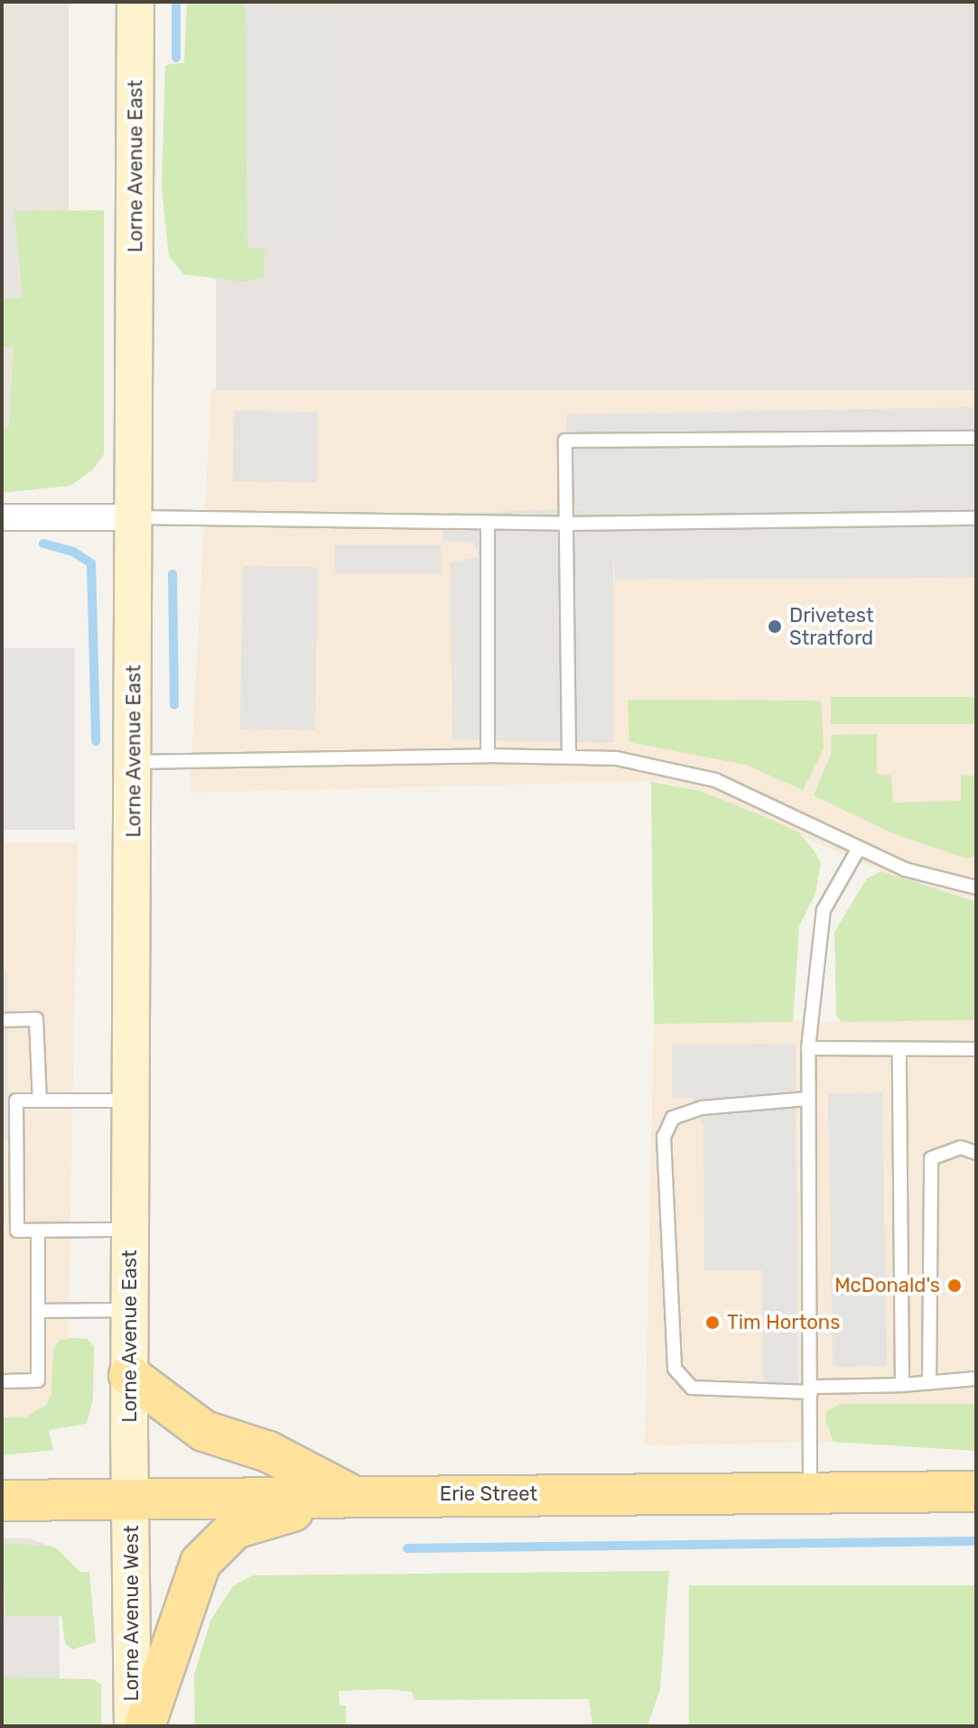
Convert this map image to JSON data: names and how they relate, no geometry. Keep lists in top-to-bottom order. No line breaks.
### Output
{"streets":{"main road":["Lorne Avenue East","Erie Street","Lorne Avenue West"]},"crossings":[["Lorne Avenue East","Erie Street"],["Lorne Avenue East","Lorne Avenue West"],["Erie Street","Lorne Avenue West"]],"places":["Drivetest Stratford","McDonald's","Tim Hortons"]}
